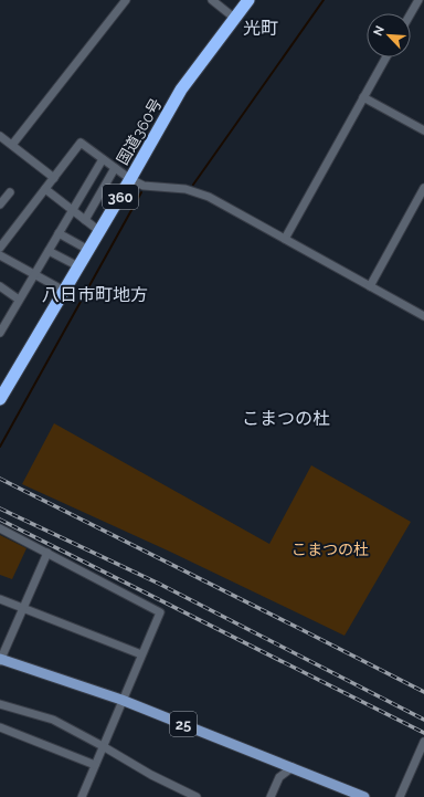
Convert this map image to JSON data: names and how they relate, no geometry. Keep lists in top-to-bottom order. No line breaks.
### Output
{"streets":{"highway":["国道360号","360"],"main road":["25"]},"districts":["光町","八日市町地方","こまつの杜"],"parks":["こまつの杜"],"north":"top left"}
